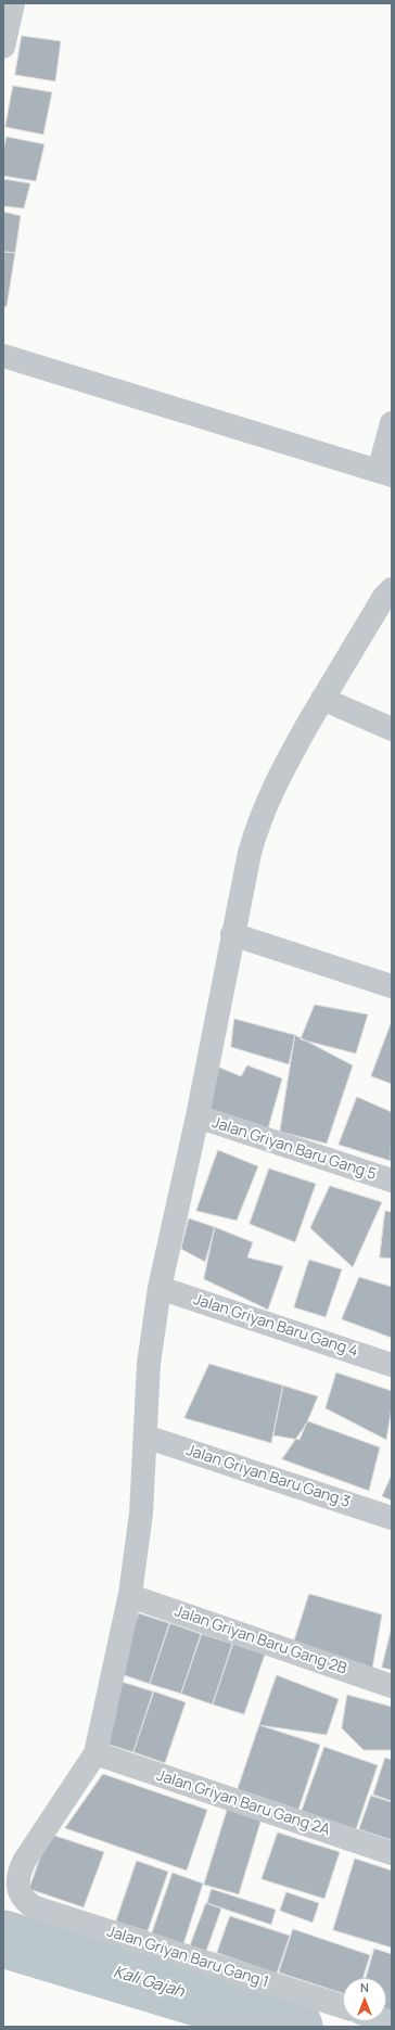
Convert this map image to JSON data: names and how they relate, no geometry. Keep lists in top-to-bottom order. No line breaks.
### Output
{"streets":{"street":["Jalan Griyan Baru Gang 5","Jalan Griyan Baru Gang 4","Jalan Griyan Baru Gang 3","Jalan Griyan Baru Gang 2B","Jalan Griyan Baru Gang 2A","Jalan Griyan Baru Gang 1"]},"crossings":[["Jalan Griyan Baru Gang 2A","Jalan Griyan Baru Gang 1"]],"water":["Kali Gajah"],"north":"top"}
